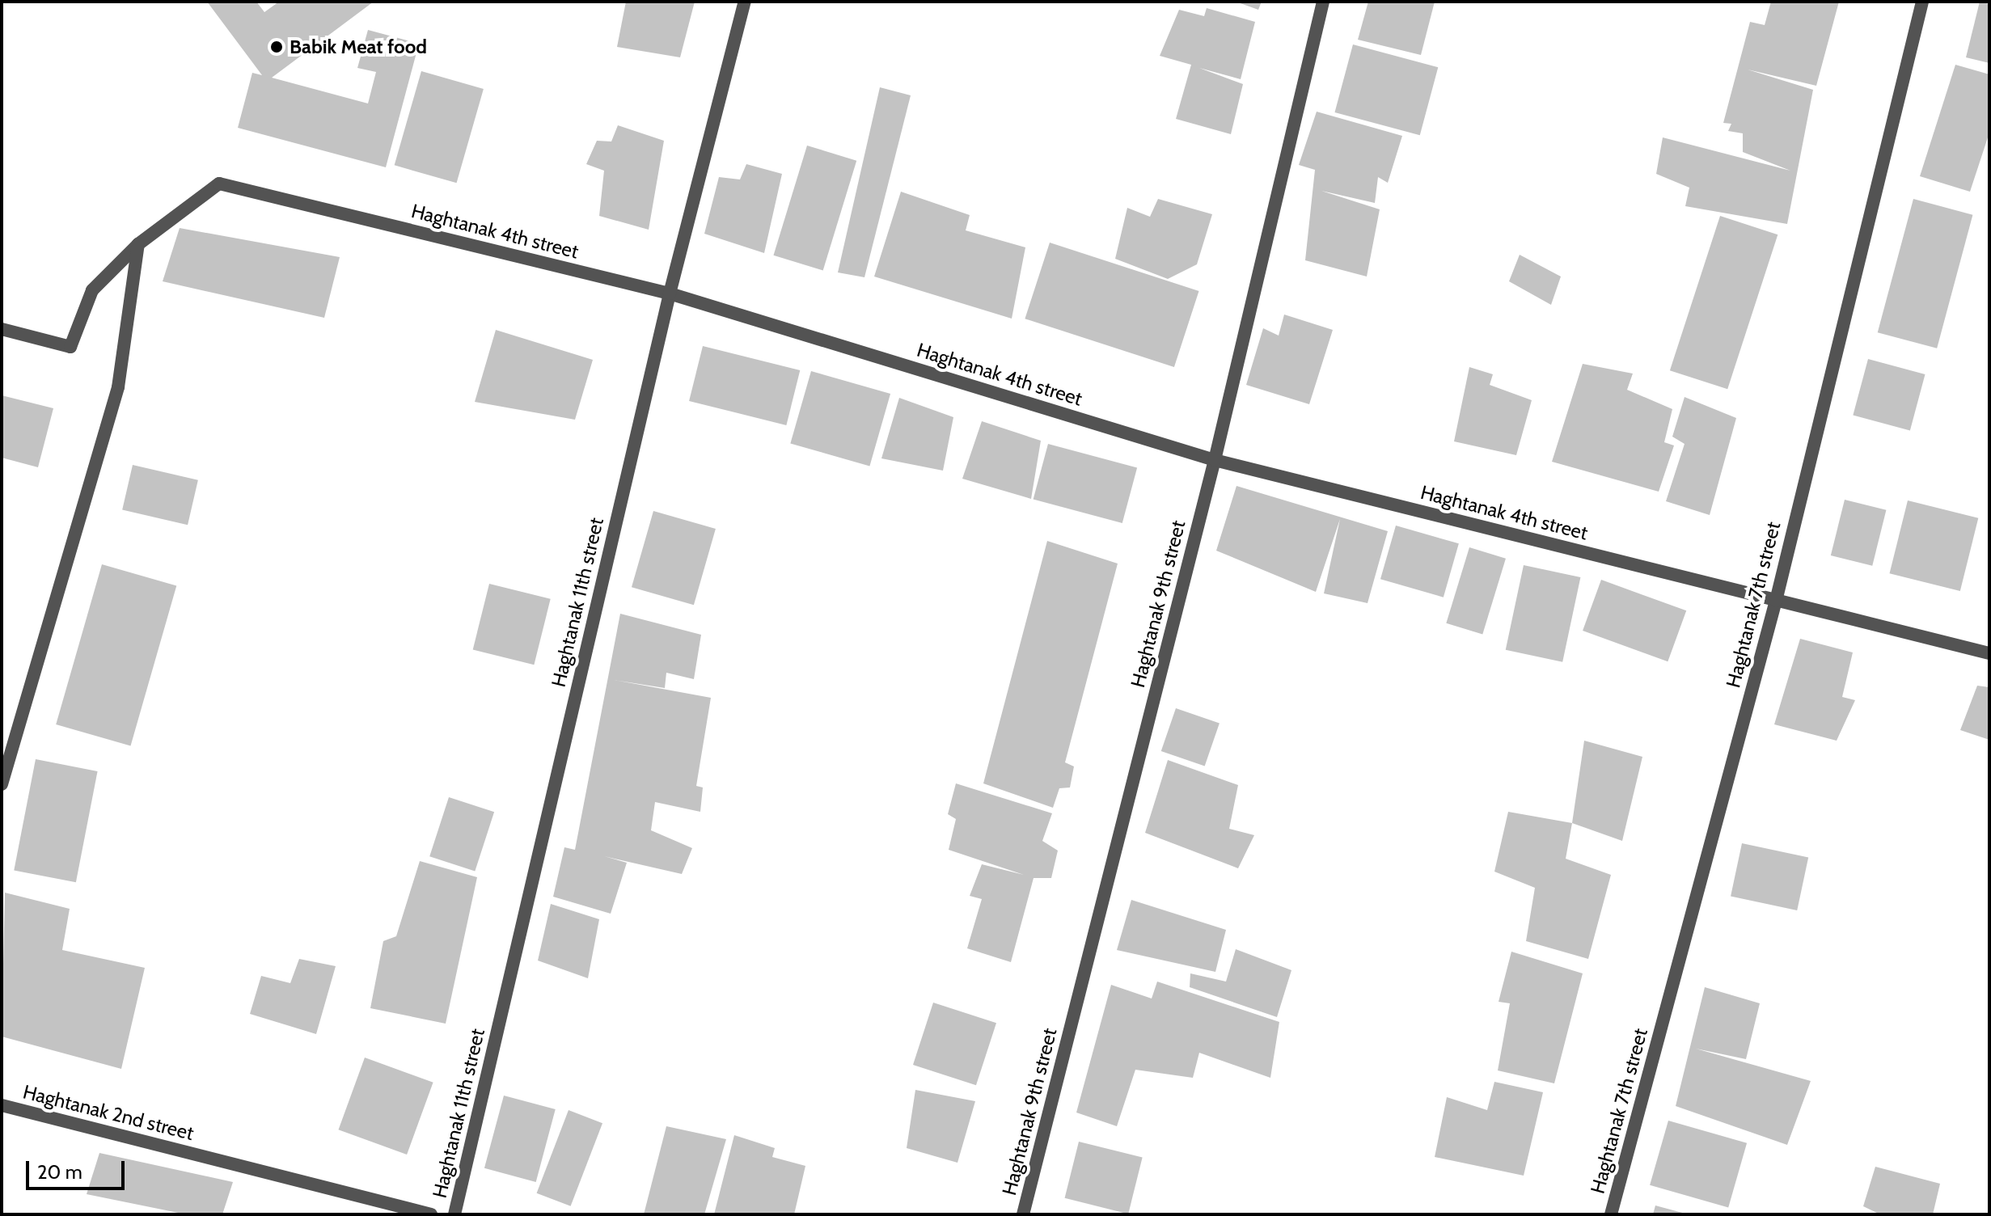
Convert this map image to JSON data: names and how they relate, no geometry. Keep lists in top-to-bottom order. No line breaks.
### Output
{"streets":{"street":["Haghtanak 4th street","Haghtanak 11th street","Haghtanak 9th street","Haghtanak 7th street","Haghtanak 2nd street"]},"crossings":[["Haghtanak 4th street","Haghtanak 11th street"],["Haghtanak 4th street","Haghtanak 9th street"],["Haghtanak 4th street","Haghtanak 7th street"]],"places":["Babik Meat food"],"scale_bar":"20 m"}
